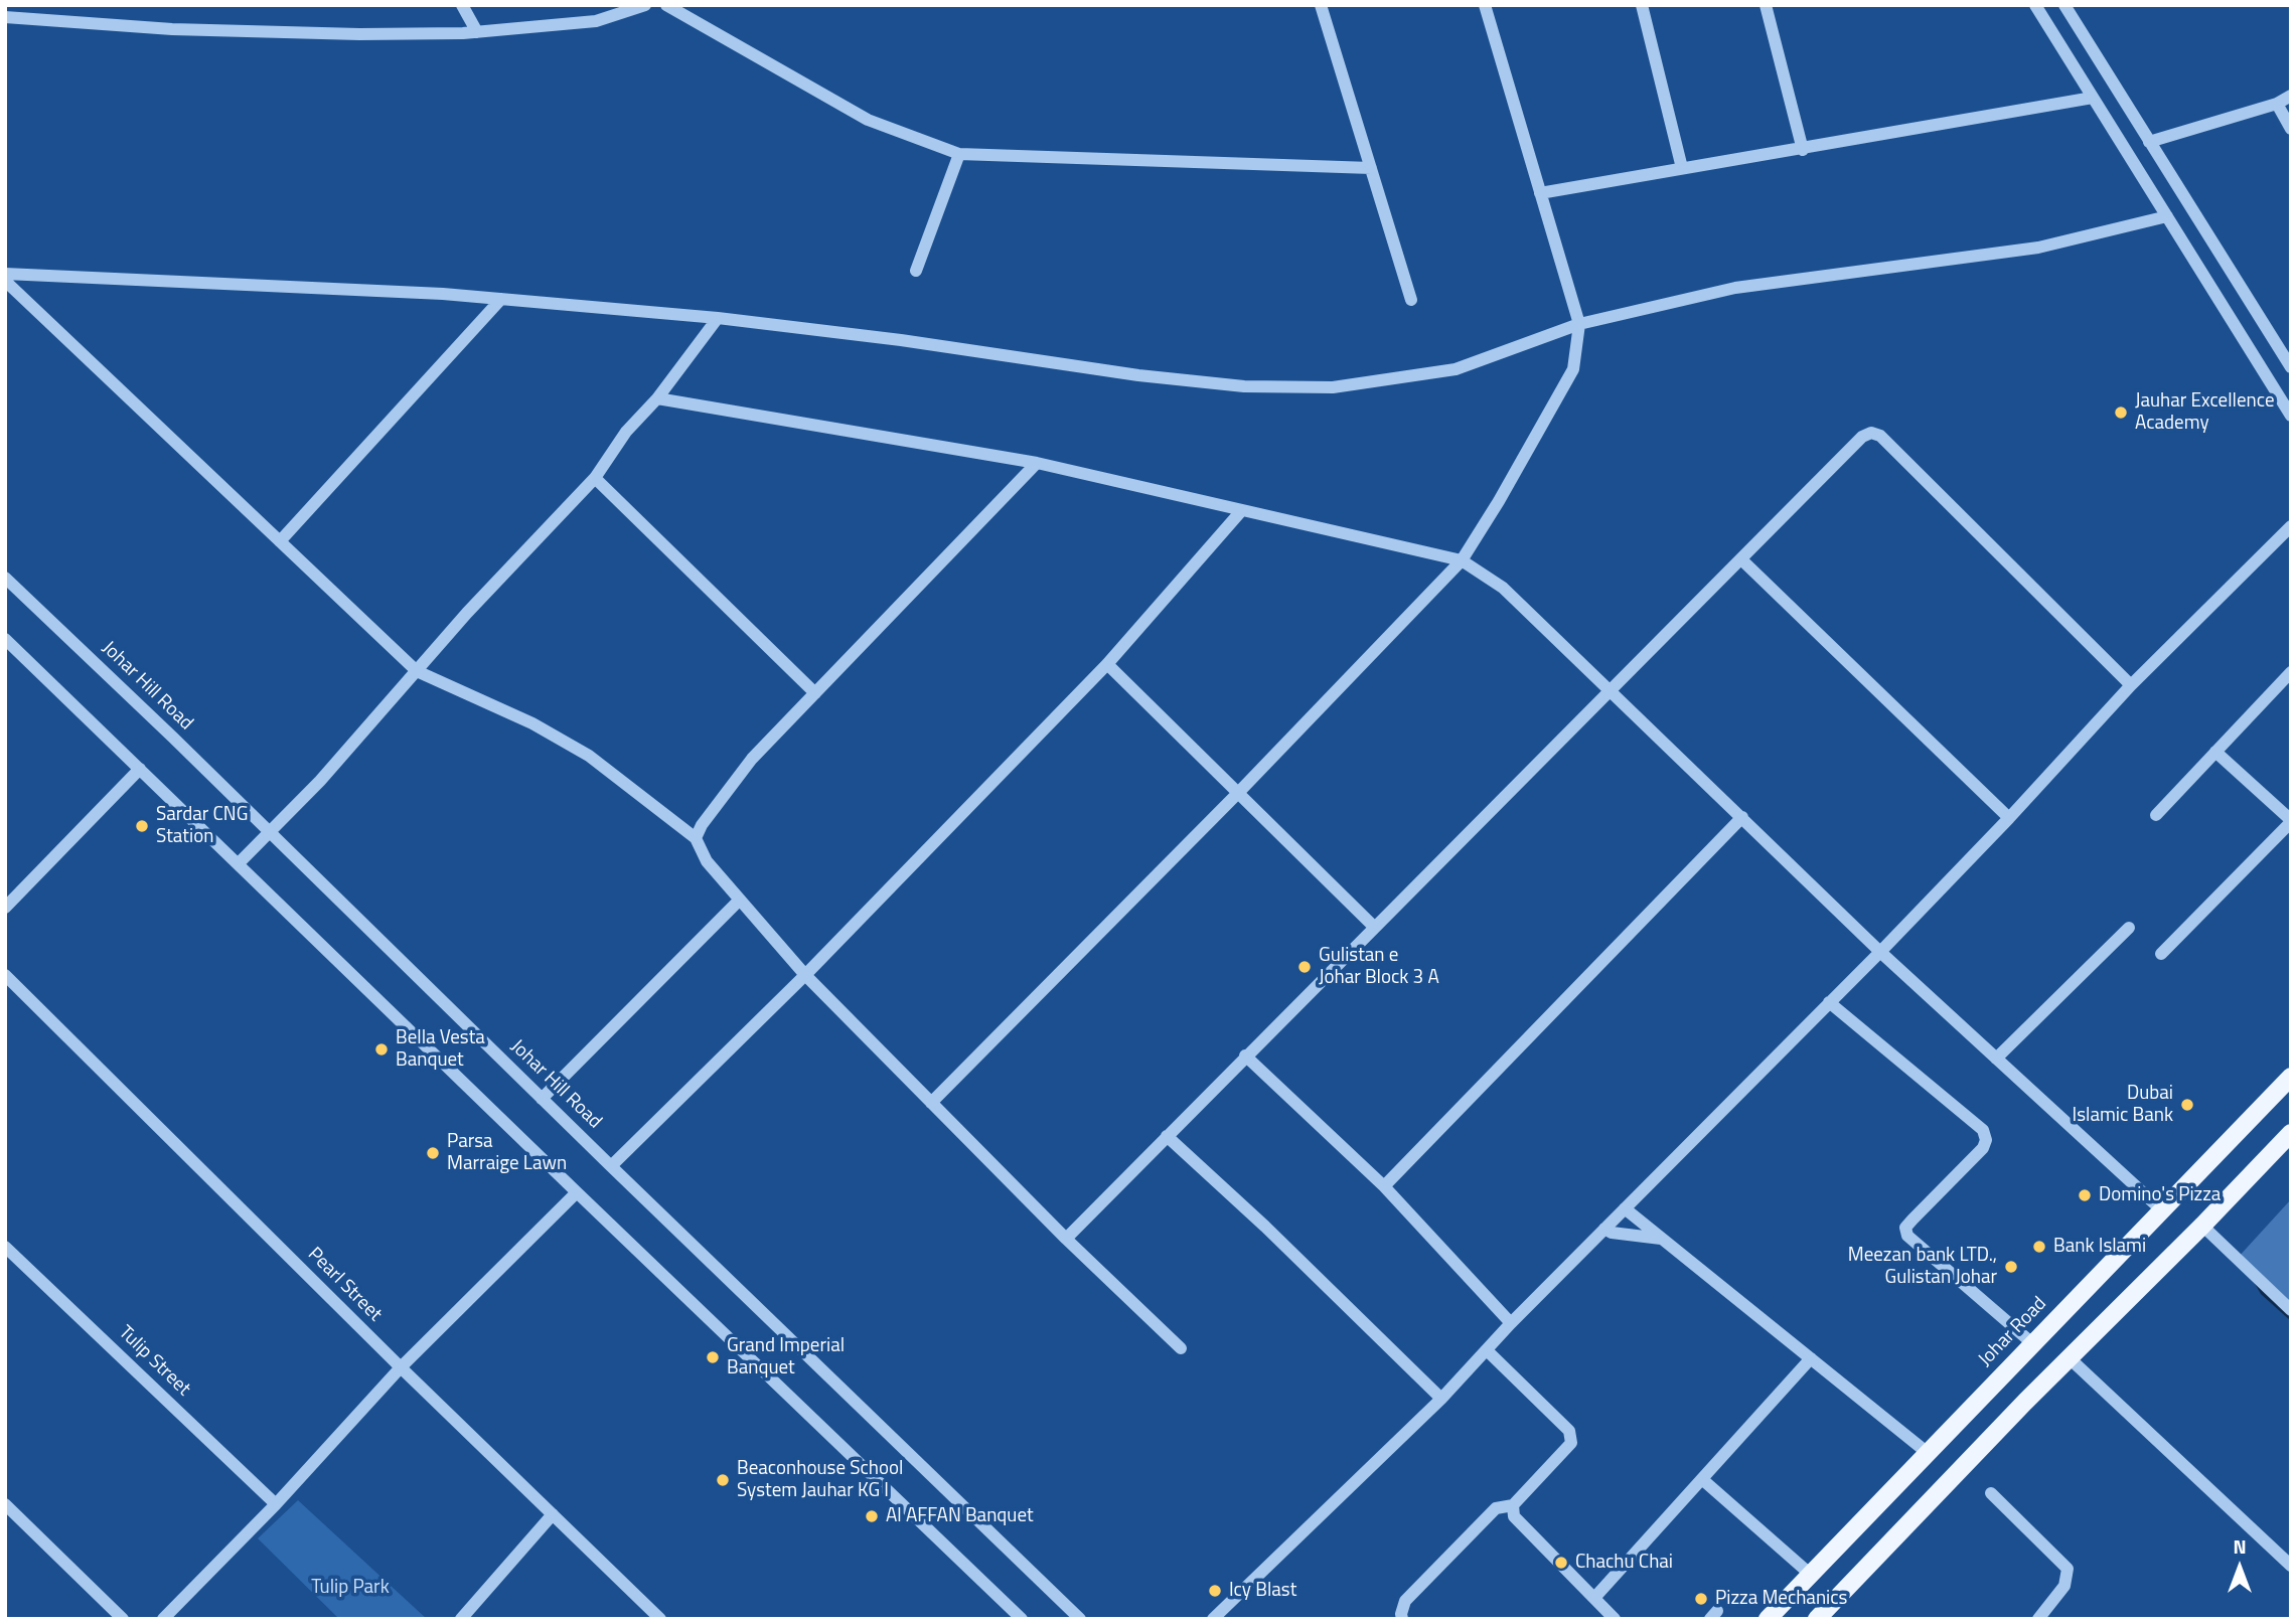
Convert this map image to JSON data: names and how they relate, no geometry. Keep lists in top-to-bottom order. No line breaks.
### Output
{"streets":{"main road":["Johar Road"],"street":["Johar Hill Road","Pearl Street","Tulip Street"]},"parks":["Tulip Park"],"places":["Jauhar Excellence Academy","Sardar CNG Station","Gulistan e Johar Block 3 A","Bella Vesta Banquet","Dubai Islamic Bank","Parsa Marraige Lawn","Domino's Pizza","Bank Islami","Meezan bank LTD., Gulistan Johar","Grand Imperial Banquet","Beaconhouse School System Jauhar KG I","Al AFFAN Banquet","Chachu Chai","Icy Blast","Pizza Mechanics"],"north":"top"}
